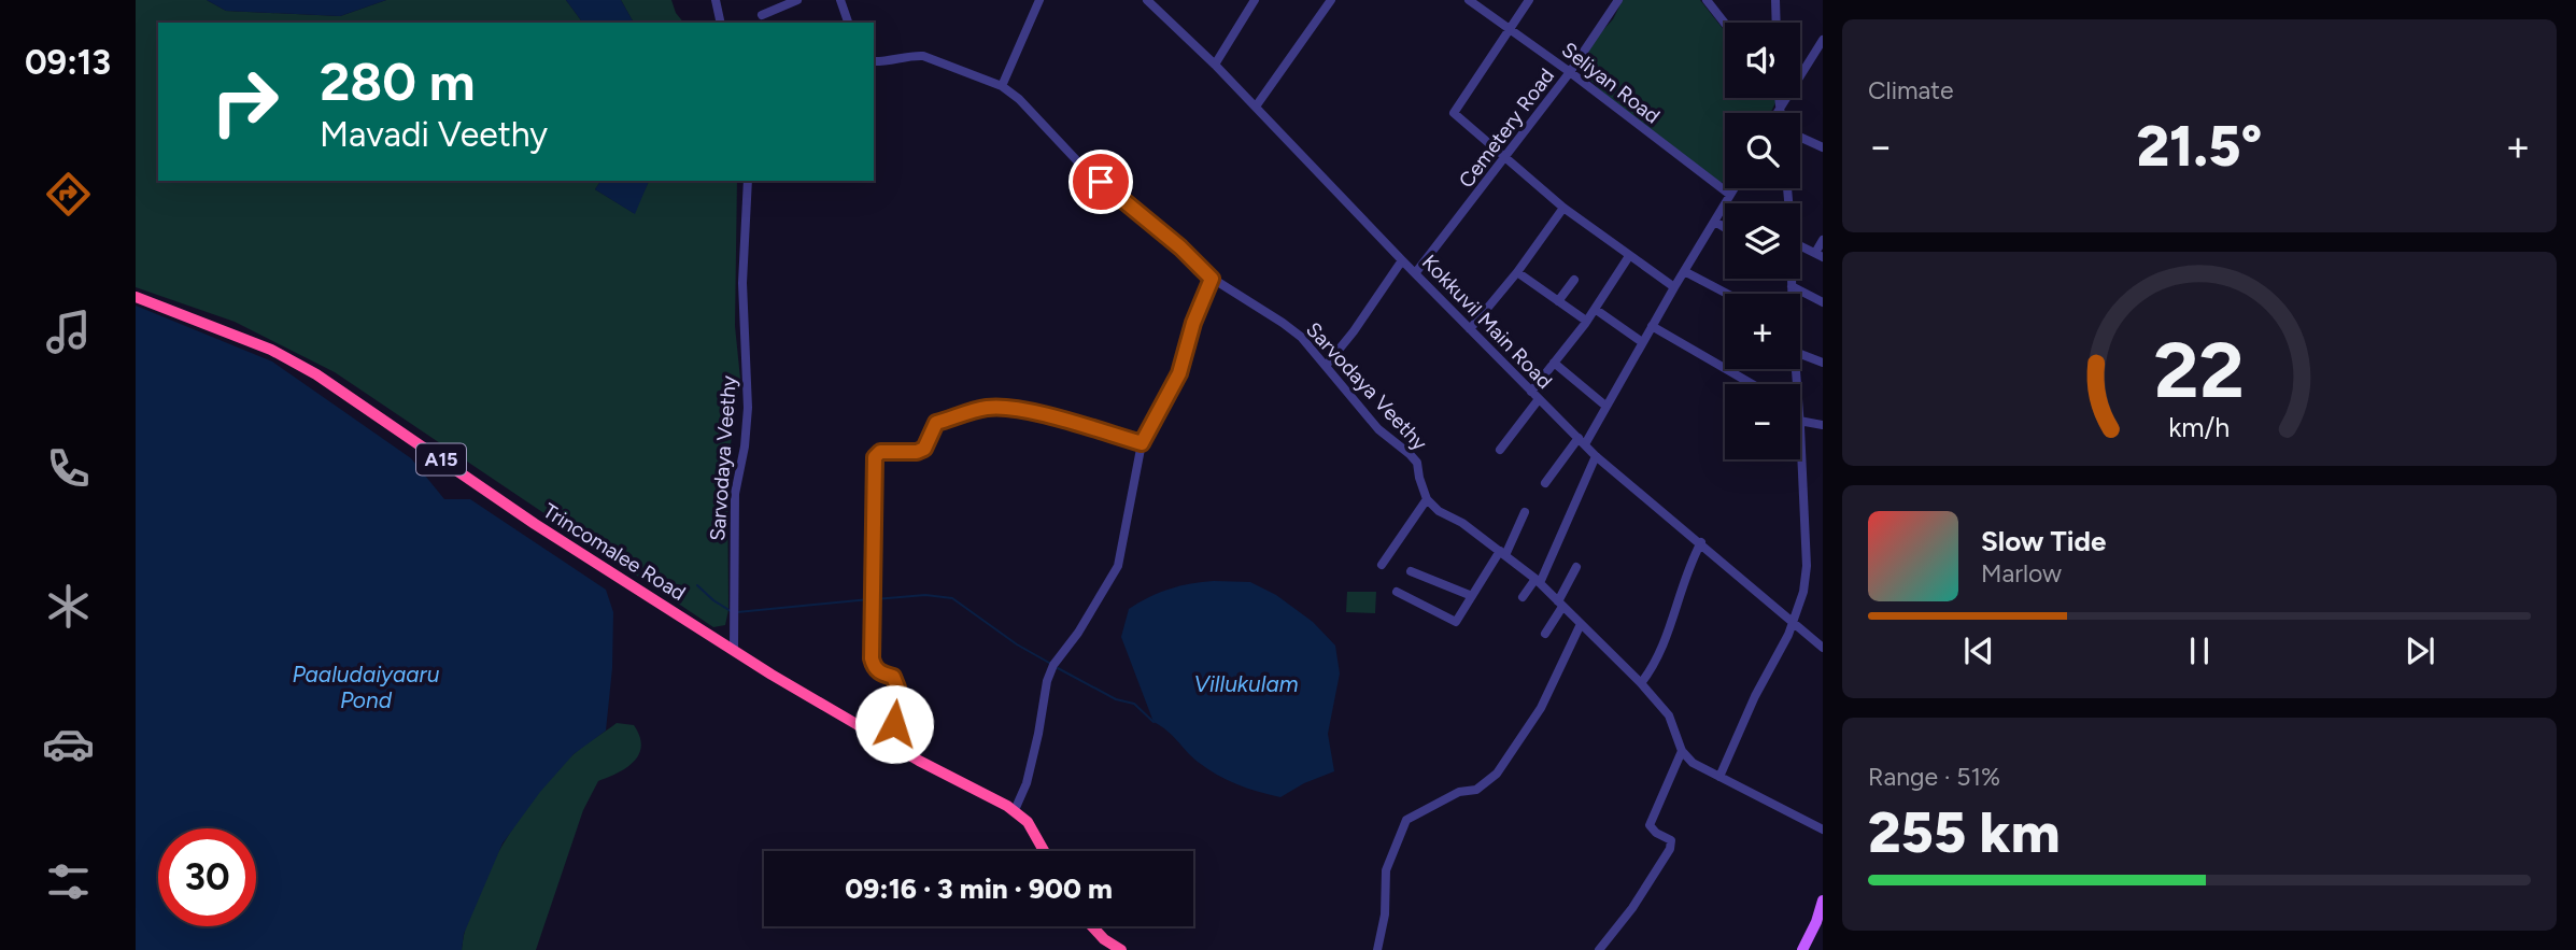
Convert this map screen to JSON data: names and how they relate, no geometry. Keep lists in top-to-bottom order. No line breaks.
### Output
{"streets":{"highway":["A15","Trincomalee Road"],"street":["Seliyan Road","Cemetery Road","Kokkuvil Main Road","Sarvodaya Veethy"]},"crossings":[["Seliyan Road","Cemetery Road"],["Cemetery Road","Kokkuvil Main Road"],["Sarvodaya Veethy","Trincomalee Road"]],"water":["Paaludaiyaaru Pond","Villukulam"],"page":{"tabs":"09:13","tile":["Climate",["Range · 51%","255 km"]],"map_buttons":["+","−"],"turn":["280 m","Mavadi Veethy"],"heat":["−","21.5°","+"],"song":["Slow Tide","Marlow"],"limit":"30","trip":"09:16 · 3 min · 900 m","gauge":["22","km/h"]}}
